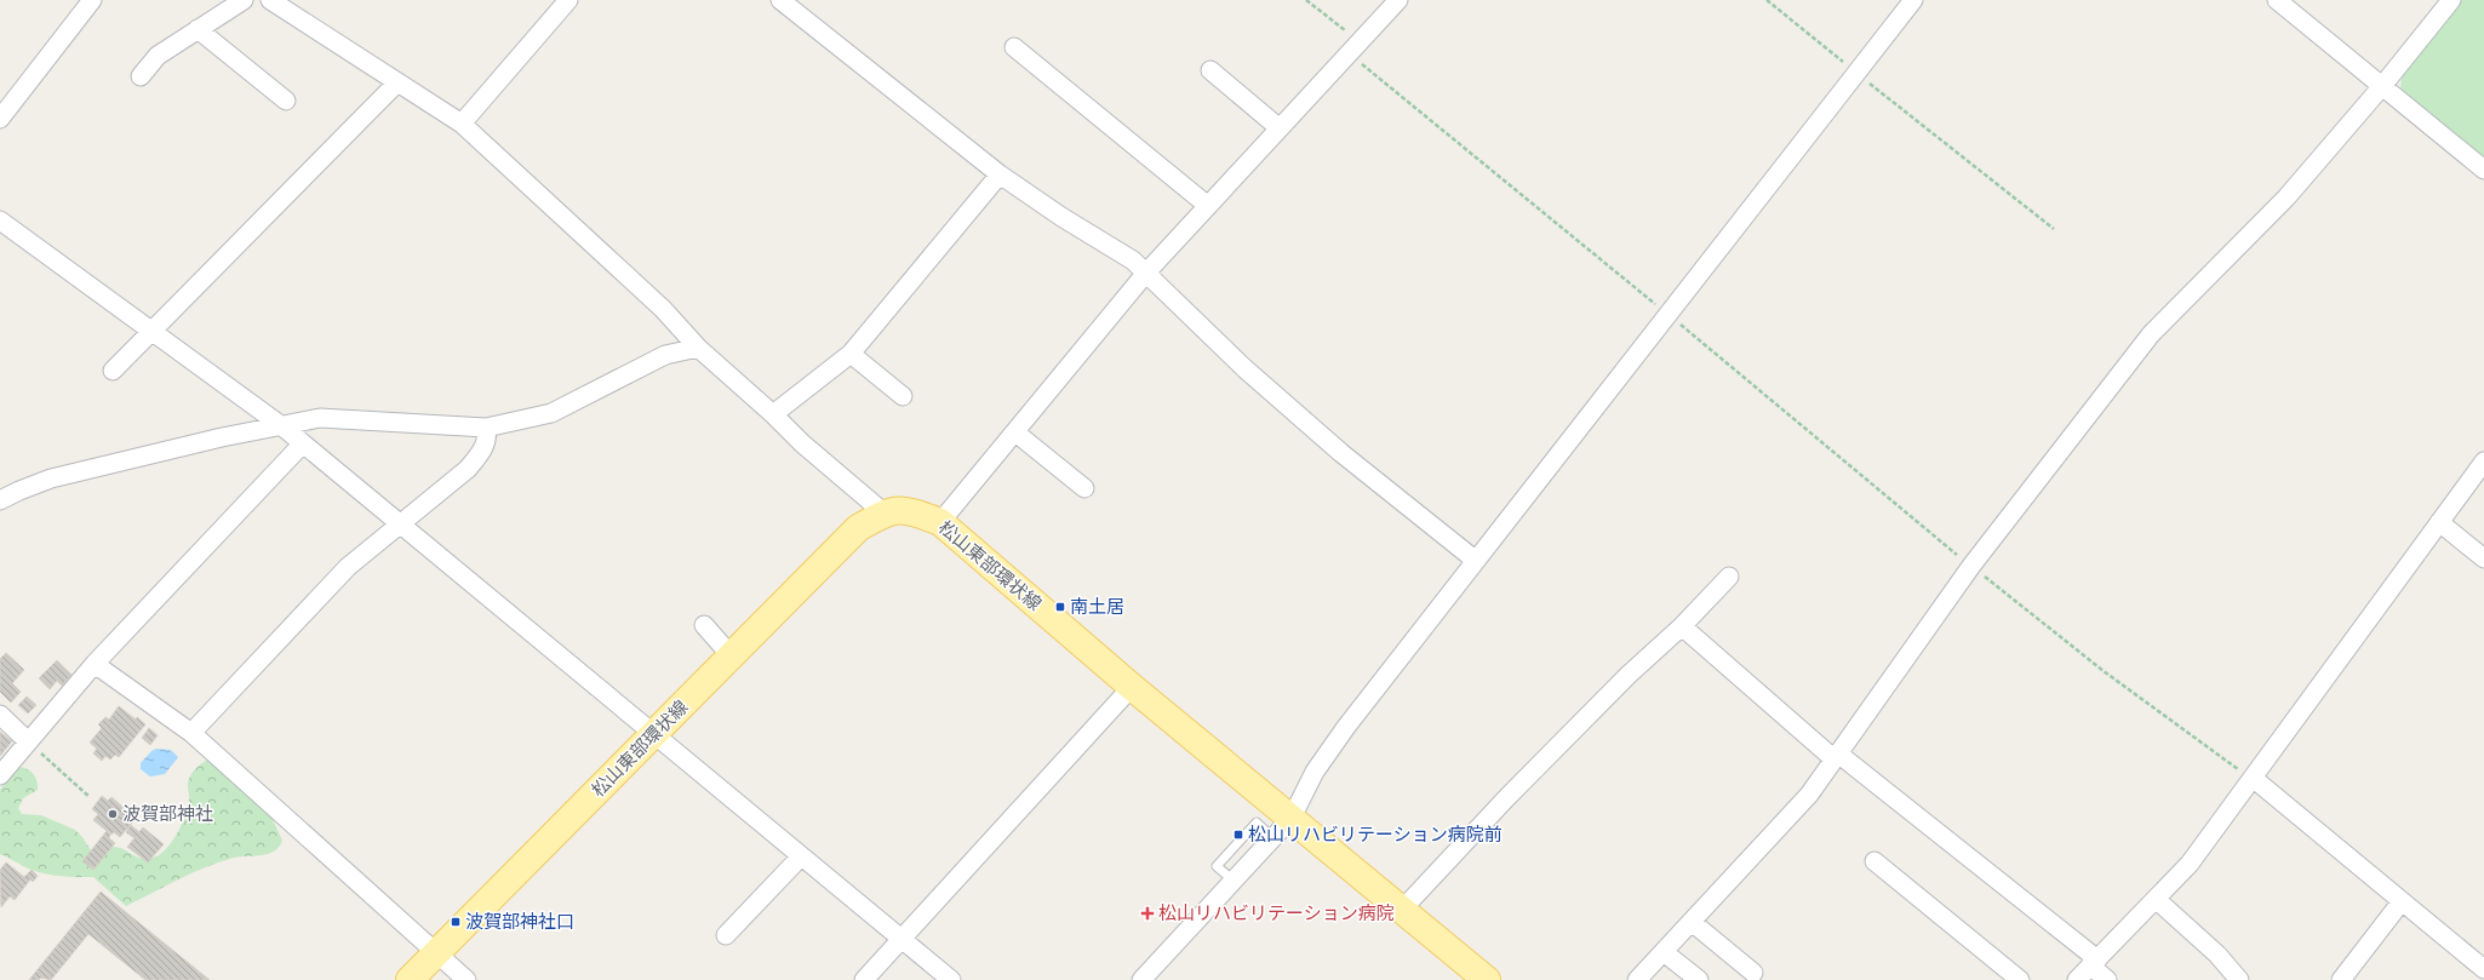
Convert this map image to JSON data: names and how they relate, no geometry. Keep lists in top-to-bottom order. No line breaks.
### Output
{"streets":{"main road":["松山東部環状線"]},"places":{"transit":["南土居","松山リハビリテーション病院前","波賀部神社口"],"other":["波賀部神社"],"health":["松山リハビリテーション病院"]}}
